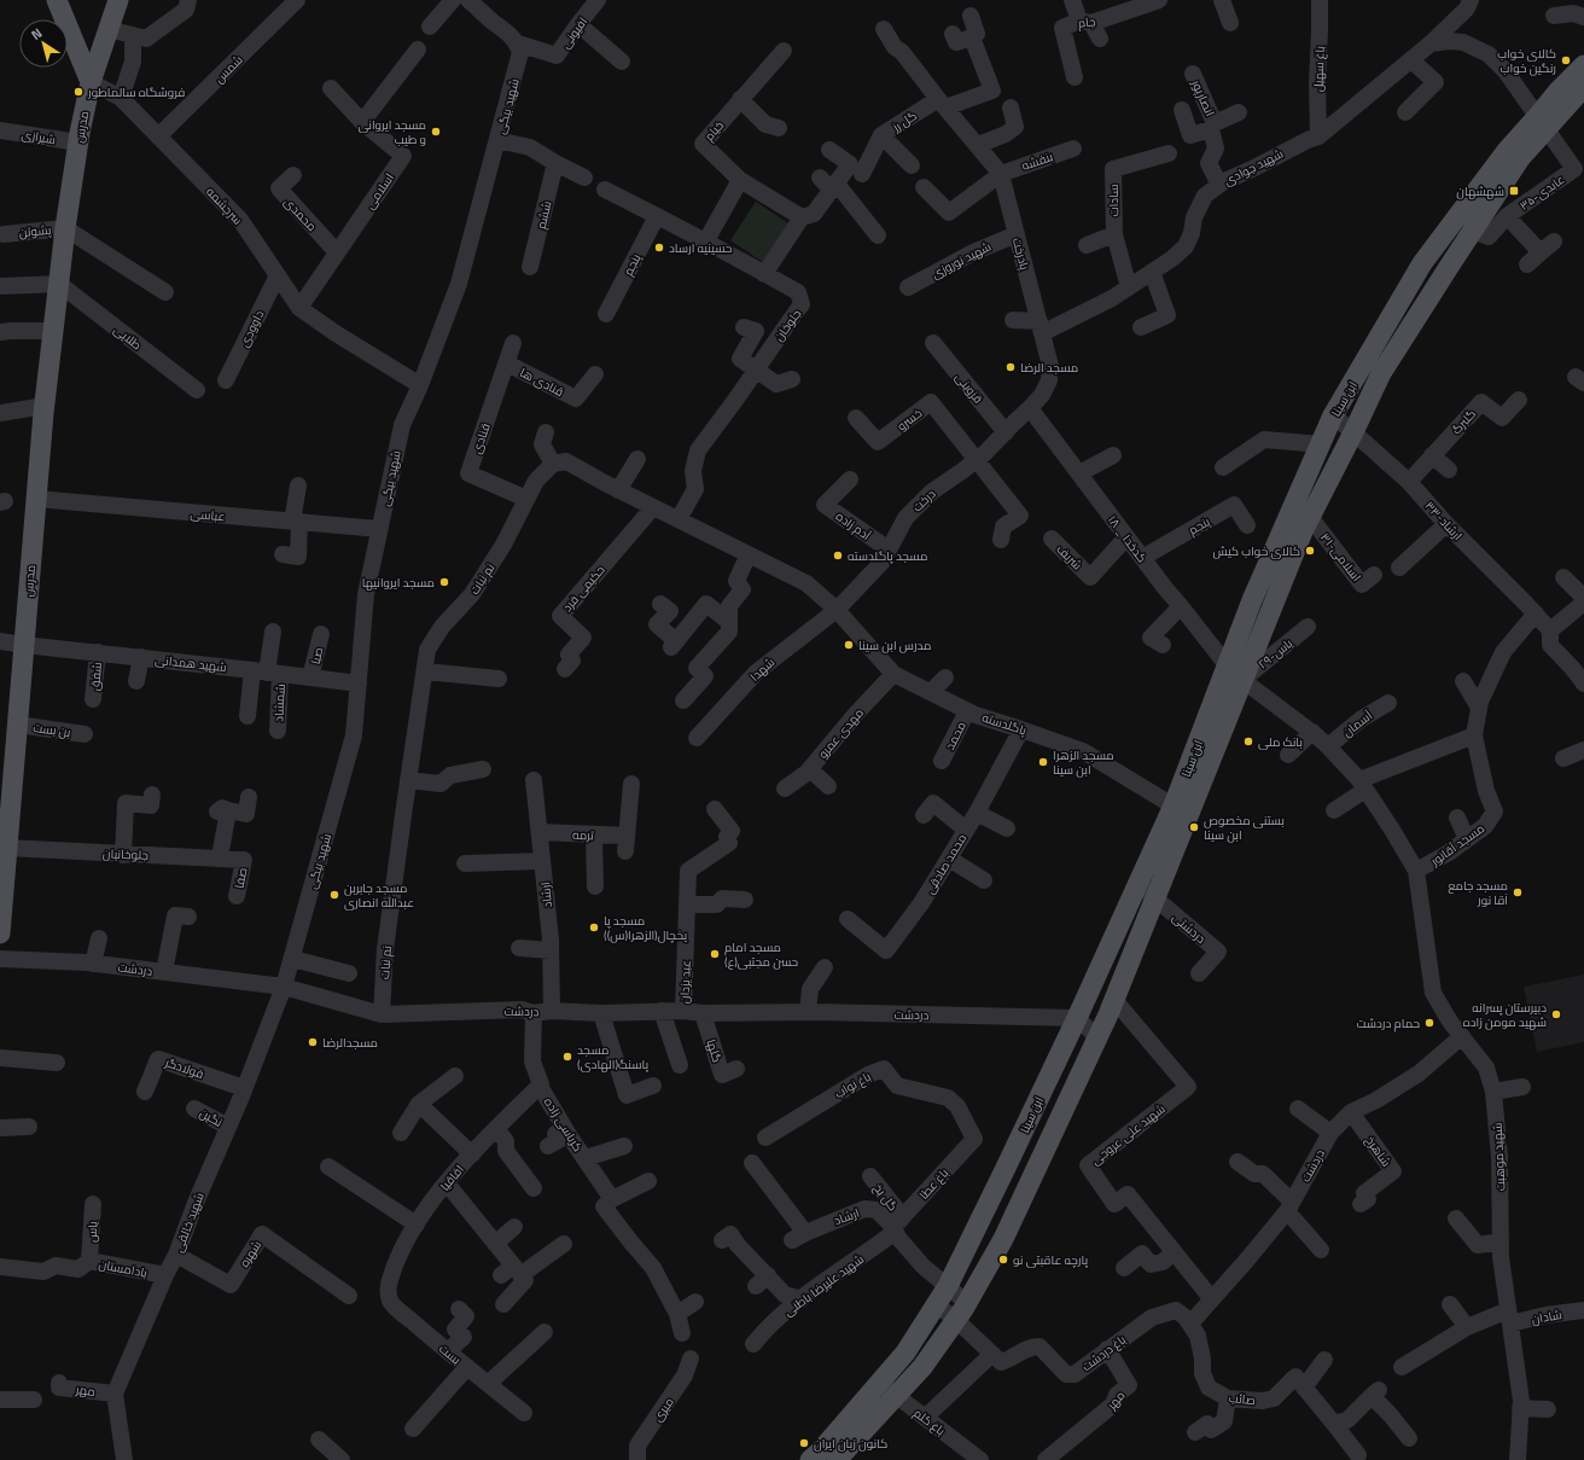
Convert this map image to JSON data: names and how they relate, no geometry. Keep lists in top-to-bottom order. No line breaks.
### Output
{"streets":{"main road":["مدرس","ابن سینا"],"street":["جام","افیونی","شمس","باغ سهیل","انصارپور","شهید بیگی","گل رز","خیام","شیرازی","بنفشه","شهید جوادی","اسلامی","۳۵-عابدی","سادات","سرچشمه","محمدی","ششم","پشوتن","پادرخت","شهید نوروزی","پنجم","جلوخان","داوودی","طلایی","قنادی ها","قزوینی","خسرو","گلبرگ","قنادی","درخت","عباسی","۳۳-ارشاد","آدم زاده","۱۸ _ کدخدا","شریف","۳۱-اسلامی","نم نبات","حکیمی فرد","۲۹-یاس","صبا","شهید همدانی","شهدا","شفق","شمشاد","پاگلدسته","آسمان","بن بست","مهدی عمرو","محمد","ترمه","مسجد آقانور","جلوخانیان","محمد صادقی","صفا","ارشاد","دردشتی","دردشت","عبد یزدان","گلها","فولادگر","باغ نواب","نگین","کرباسی زاده","شهید علی عروجی","شاهرخ","شهید موهبت","اقاقیا","باغ عطا","گل یخ","شهید خالقی","یاس","شهره","بادامستان","شهید علیرضا باطنی","شادان","باغ دردشت","بست","مهر","صائب","میری","باغ کلم"]},"crossings":[["افیونی","شهید بیگی"],["شمس","سرچشمه"],["باغ سهیل","شهید جوادی"],["انصارپور","شهید جوادی"],["شهید بیگی","سرچشمه"],["شهید بیگی","عباسی"],["شهید بیگی","شهید همدانی"],["شهید بیگی","دردشت"],["شهید بیگی","شهید خالقی"],["مدرس","شیرازی"],["مدرس","سرچشمه"],["مدرس","پشوتن"],["مدرس","طلایی"],["مدرس","عباسی"],["مدرس","شهید همدانی"],["مدرس","بن بست"],["مدرس","جلوخانیان"],["بنفشه","پادرخت"],["شهید جوادی","سادات"],["شهید جوادی","پادرخت"],["اسلامی","سرچشمه"],["اسلامی","محمدی"],["۳۵-عابدی","ابن سینا"],["سرچشمه","داوودی"],["پادرخت","شهید نوروزی"],["پنجم","جلوخان"],["پنجم","۱۸ _ کدخدا"],["قنادی ها","قنادی"],["قزوینی","درخت"],["ابن سینا","۳۳-ارشاد"],["ابن سینا","۱۸ _ کدخدا"],["ابن سینا","۳۱-اسلامی"],["ابن سینا","۲۹-یاس"],["ابن سینا","پاگلدسته"],["ابن سینا","مسجد آقانور"],["ابن سینا","ارشاد"],["ابن سینا","دردشتی"],["ابن سینا","دردشت"],["ابن سینا","شهید علی عروجی"],["ابن سینا","باغ کلم"],["خسرو","درخت"],["گلبرگ","۳۳-ارشاد"],["قنادی","نم نبات"],["درخت","آدم زاده"],["درخت","۱۸ _ کدخدا"],["درخت","شهدا"],["درخت","پاگلدسته"],["۳۳-ارشاد","مسجد آقانور"],["۱۸ _ کدخدا","شریف"],["۱۸ _ کدخدا","۲۹-یاس"],["۱۸ _ کدخدا","مسجد آقانور"],["نم نبات","دردشت"],["۲۹-یاس","مسجد آقانور"],["صبا","شهید همدانی"],["شهید همدانی","شفق"],["شهید همدانی","شمشاد"],["شهدا","پاگلدسته"],["پاگلدسته","مهدی عمرو"],["پاگلدسته","محمد"],["پاگلدسته","محمد صادقی"],["آسمان","مسجد آقانور"],["ترمه","ارشاد"],["مسجد آقانور","شهید موهبت"],["جلوخانیان","صفا"],["ارشاد","دردشت"],["ارشاد","باغ عطا"],["ارشاد","گل یخ"],["ارشاد","شهید علیرضا باطنی"],["دردشت","عبد یزدان"],["دردشت","گلها"],["دردشت","کرباسی زاده"],["دردشت","شهید علی عروجی"],["دردشت","شاهرخ"],["دردشت","شهید موهبت"],["دردشت","شهید خالقی"],["دردشت","باغ دردشت"],["دردشت","صائب"],["فولادگر","شهید خالقی"],["باغ نواب","باغ عطا"],["نگین","شهید خالقی"],["کرباسی زاده","اقاقیا"],["شهید موهبت","شادان"],["اقاقیا","بست"],["باغ عطا","گل یخ"],["باغ عطا","شهید علیرضا باطنی"],["گل یخ","شهید علیرضا باطنی"],["شهید خالقی","شهره"],["شهید خالقی","بادامستان"],["شهید خالقی","مهر"],["یاس","بادامستان"],["باغ دردشت","مهر"],["باغ دردشت","صائب"]],"places":{"other":["کالای خواب رنگین خواب","فروشگاه سالماطور","مسجد ایروانی و طیب","حسینیه ارساد","مسجد الرضا","کالای خواب کیش","مسجد پاگلدسته","مسجد ایروانیها","مدرس ابن سینا","بانک ملی","مسجد الزهرا ابن سینا","بستنی مخصوص ابن سینا","مسجد جامع آقا نور","مسجد جابربن عبدالله انصاری","مسجد پا یخچال(الزهرا(س))","مسجد امام حسن مجتبی(ع)","دبیرستان پسرانه شهید مومن زاده","حمام دردشت","مسجدالرضا","مسجد پاسنگ(الهادی)","پارچه عاقبتی نو","کانون زبان ایران"],"transit":["شهشهان"]},"north":"top left"}
